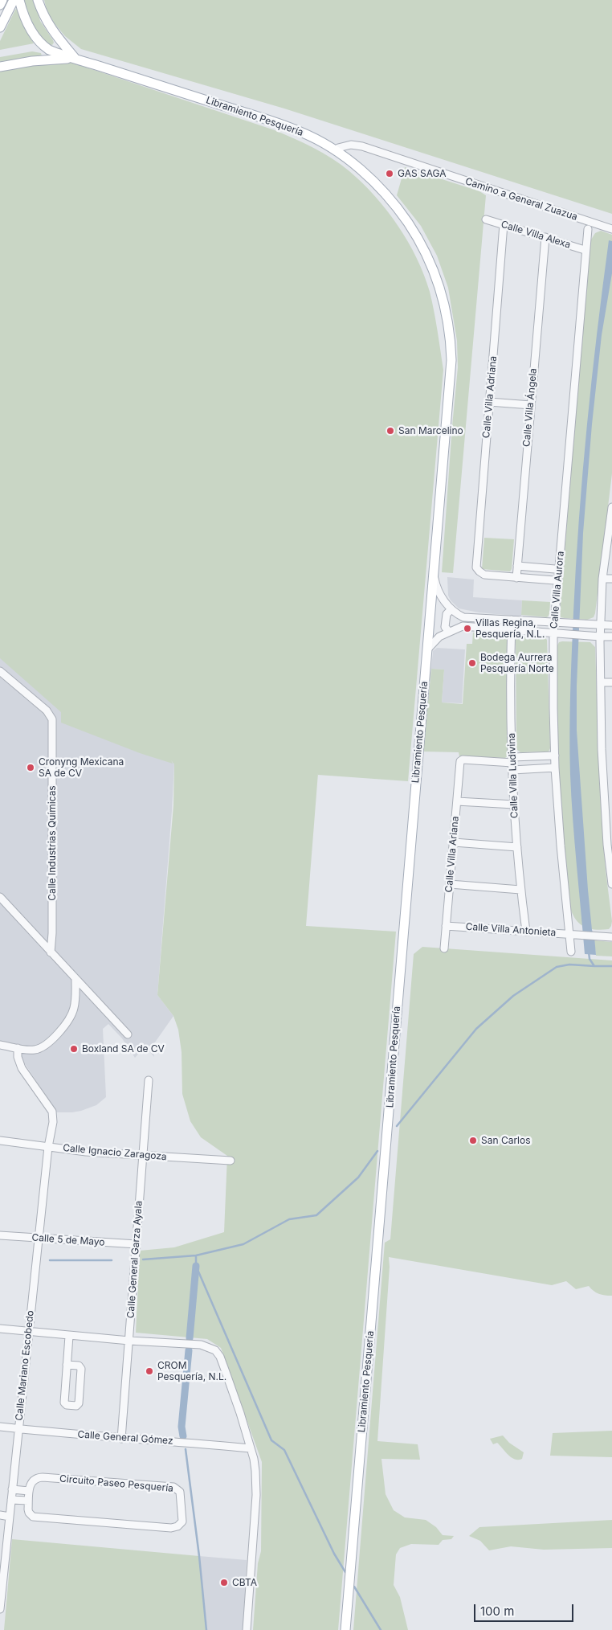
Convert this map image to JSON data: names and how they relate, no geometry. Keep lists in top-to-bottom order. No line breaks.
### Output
{"streets":{"main road":["Libramiento Pesquería"],"street":["Camino a General Zuazua","Calle Villa Alexa","Calle Villa Adriana","Calle Villa Ángela","Calle Villa Aurora","Calle Villa Ludivina","Calle Industrias Químicas","Calle Villa Ariana","Calle Villa Antonieta","Calle Ignacio Zaragoza","Calle 5 de Mayo","Calle General Garza Ayala","Calle Mariano Escobedo","Calle General Gómez","Circuito Paseo Pesquería"]},"crossings":[["Calle Villa Alexa","Calle Villa Adriana"],["Calle Villa Alexa","Calle Villa Ángela"],["Calle Villa Alexa","Calle Villa Aurora"],["Calle Villa Adriana","Calle Villa Ángela"],["Calle Villa Aurora","Calle Villa Antonieta"],["Calle Villa Ludivina","Calle Villa Ariana"],["Calle Villa Ludivina","Calle Villa Antonieta"],["Calle Villa Ariana","Calle Villa Antonieta"],["Calle Ignacio Zaragoza","Calle General Garza Ayala"],["Calle Ignacio Zaragoza","Calle Mariano Escobedo"],["Calle 5 de Mayo","Calle General Garza Ayala"],["Calle 5 de Mayo","Calle Mariano Escobedo"],["Calle General Garza Ayala","Calle General Gómez"],["Calle Mariano Escobedo","Calle General Gómez"]],"places":["GAS SAGA","San Marcelino","Villas Regina, Pesquería, N.L.","Bodega Aurrera Pesquería Norte","Cronyng Mexicana SA de CV","Boxland SA de CV","San Carlos","CROM Pesquería, N.L.","CBTA"],"scale_bar":"100 m"}
